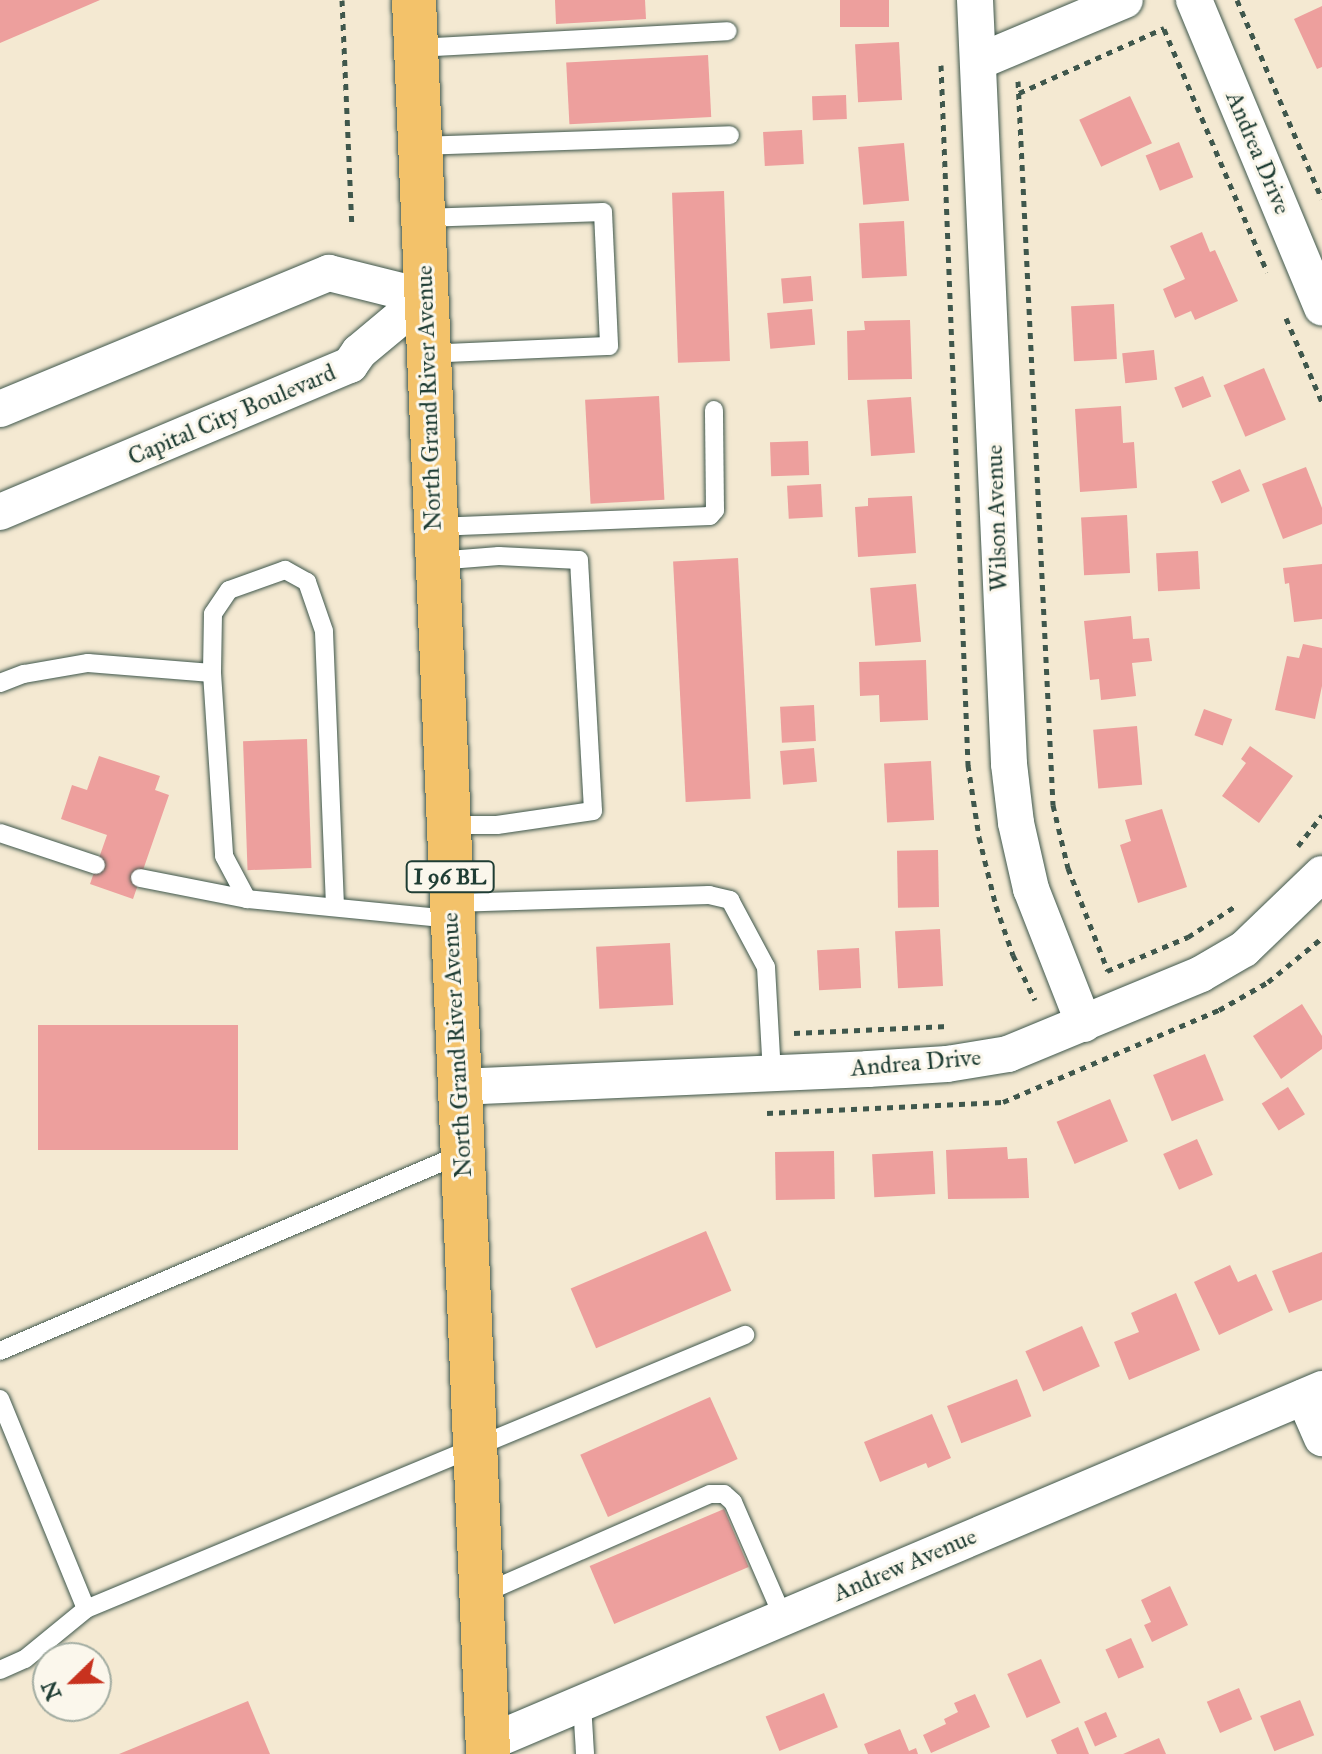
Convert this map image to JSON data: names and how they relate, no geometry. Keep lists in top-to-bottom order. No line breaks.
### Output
{"streets":{"main road":["North Grand River Avenue","I 96 BL"],"street":["Andrea Drive","Capital City Boulevard","Wilson Avenue","Andrew Avenue"]},"crossings":[["Andrea Drive","North Grand River Avenue"],["Andrea Drive","Wilson Avenue"],["North Grand River Avenue","Capital City Boulevard"],["North Grand River Avenue","Andrew Avenue"]],"north":"bottom left"}
